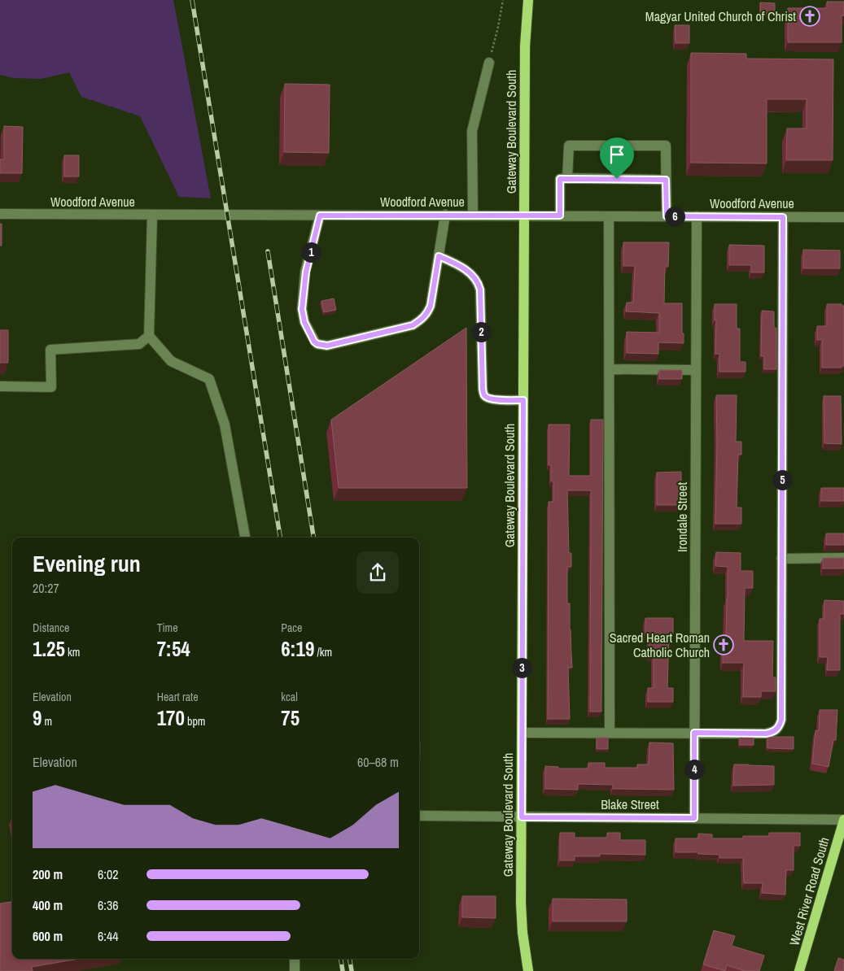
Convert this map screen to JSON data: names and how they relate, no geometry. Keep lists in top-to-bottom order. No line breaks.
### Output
{"streets":{"main road":["Gateway Boulevard South","West River Road South"],"street":["Woodford Avenue","Irondale Street","Blake Street"]},"crossings":[["Gateway Boulevard South","Woodford Avenue"],["Gateway Boulevard South","Blake Street"],["Woodford Avenue","Irondale Street"],["Irondale Street","Blake Street"],["Blake Street","West River Road South"]],"places":{"church":["Magyar United Church of Christ","Sacred Heart Roman Catholic Church"]},"page":{"pins":["6","1","2","5","3","4"],"heading":["Evening run","20:27"],"stats":[["Distance","1.25 km"],["Time","7:54"],["Pace","6:19 /km"],["Elevation","9 m"],["Heart rate","170 bpm"],["kcal","75"]],"chart":["Elevation","60–68 m"],"list":[{"name":"200 m","note":"6:02"},{"name":"400 m","note":"6:36"},{"name":"600 m","note":"6:44"}]}}
